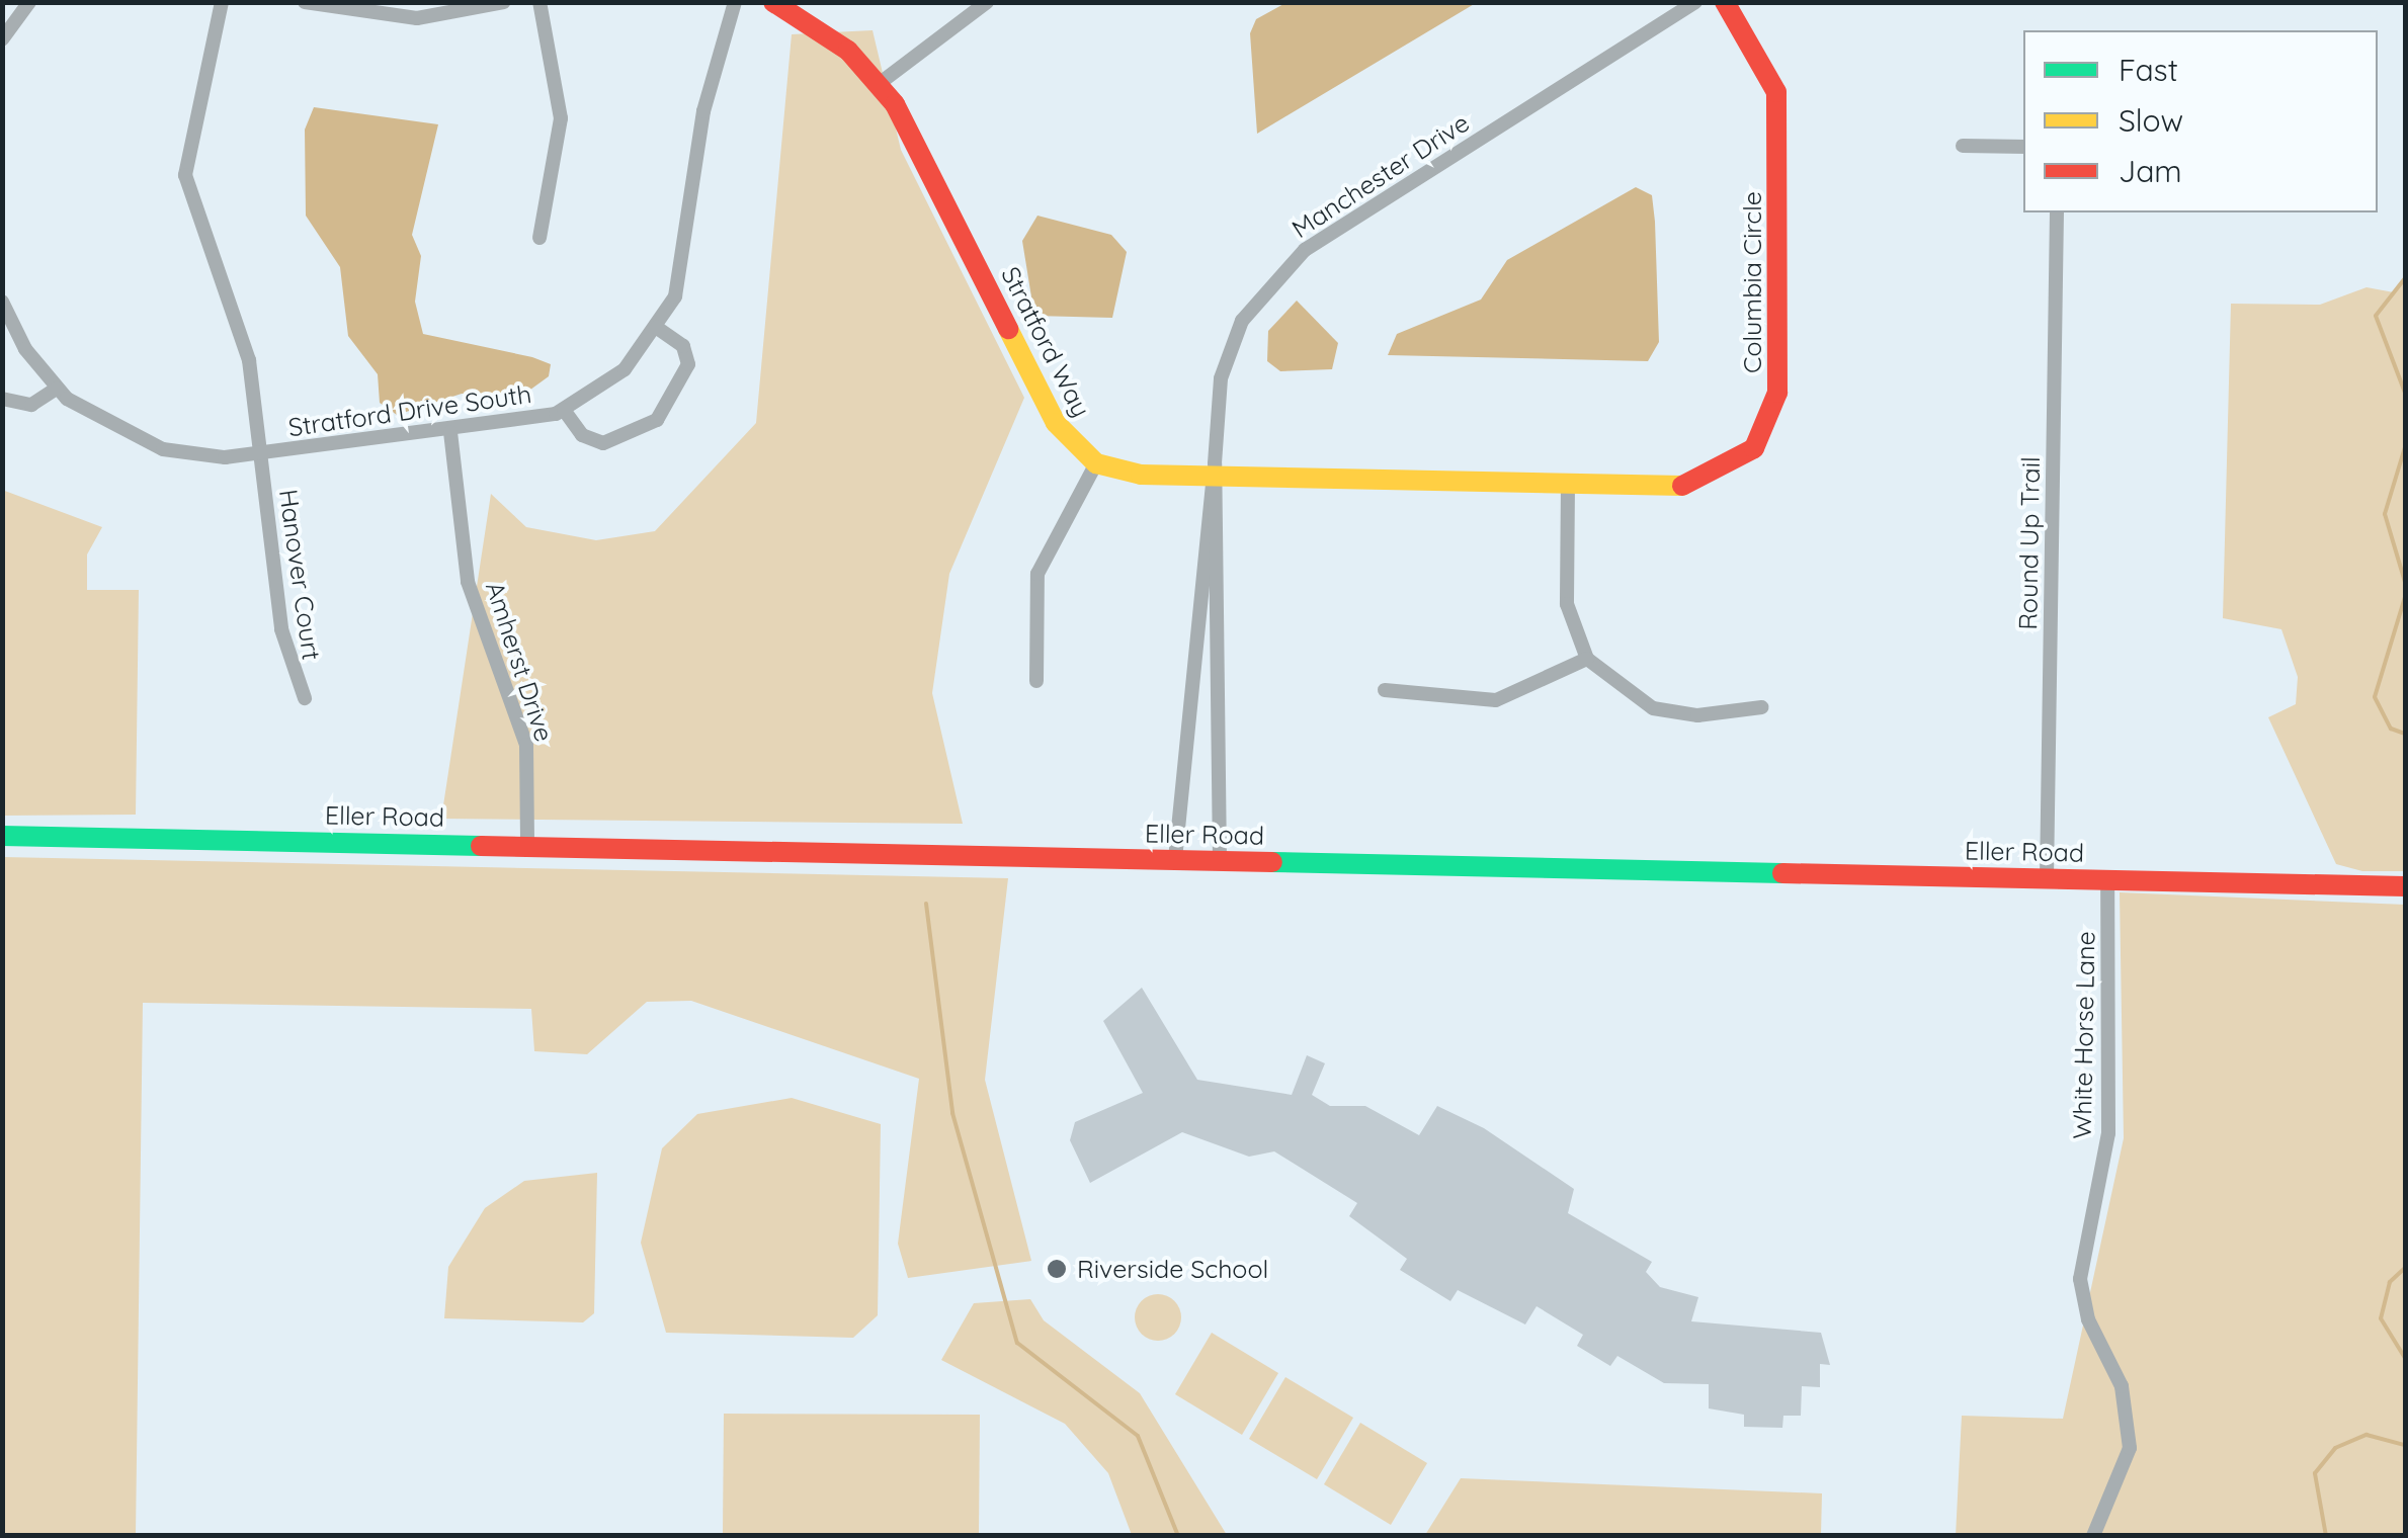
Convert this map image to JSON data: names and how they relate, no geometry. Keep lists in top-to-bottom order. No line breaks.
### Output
{"streets":{"street":["Manchester Drive","Columbia Circle","Stratford Way","Stratford Drive South","Round Up Trail","Hanover Court","Amherst Drive","Eller Road","White Horse Lane"]},"crossings":[["Manchester Drive","Eller Road"],["Stratford Drive South","Hanover Court"],["Stratford Drive South","Amherst Drive"],["Round Up Trail","Eller Road"],["Amherst Drive","Eller Road"],["Eller Road","White Horse Lane"]],"places":["Riverside School"],"legend":["Fast","Slow","Jam"]}
